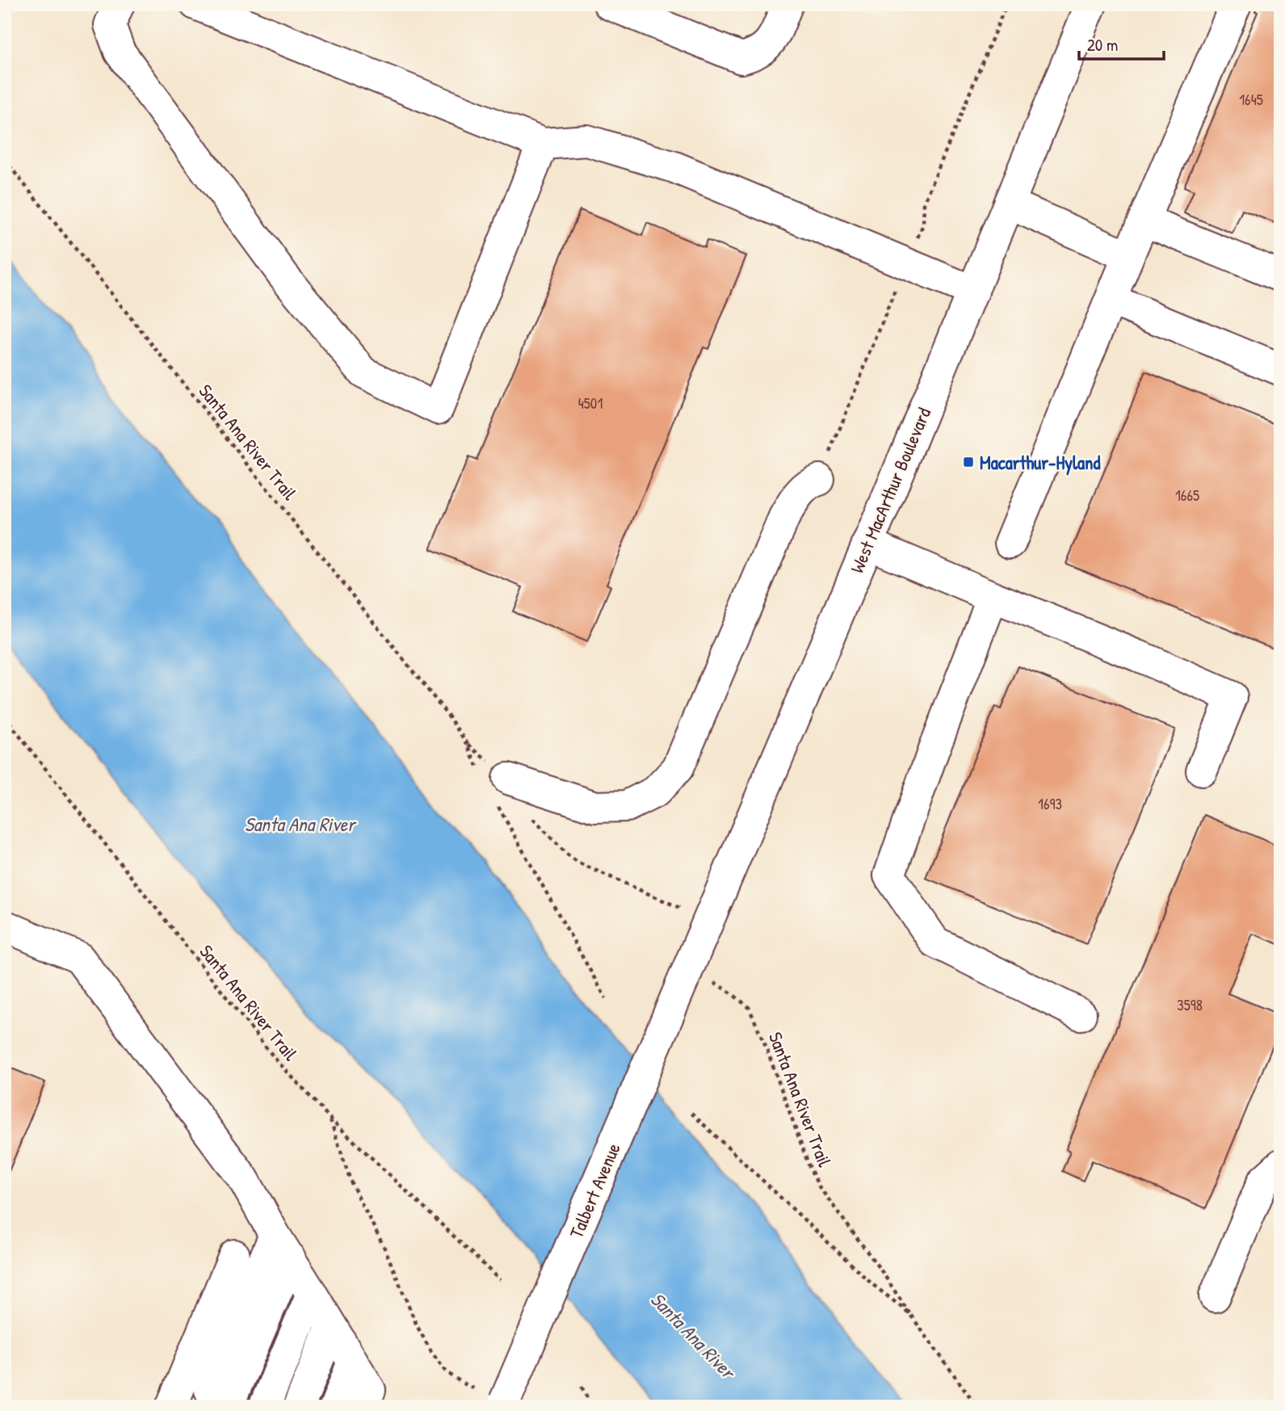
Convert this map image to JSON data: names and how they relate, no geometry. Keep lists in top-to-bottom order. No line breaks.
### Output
{"streets":{"main road":["West MacArthur Boulevard","Talbert Avenue"],"path":["Santa Ana River Trail"]},"crossings":[["Santa Ana River Trail","West MacArthur Boulevard"],["Santa Ana River Trail","Talbert Avenue"],["West MacArthur Boulevard","Talbert Avenue"]],"water":["Santa Ana River"],"places":{"transit":["Macarthur-Hyland"]},"house_numbers":["1645","4501","1665","1693","3598"],"scale_bar":"20 m"}
